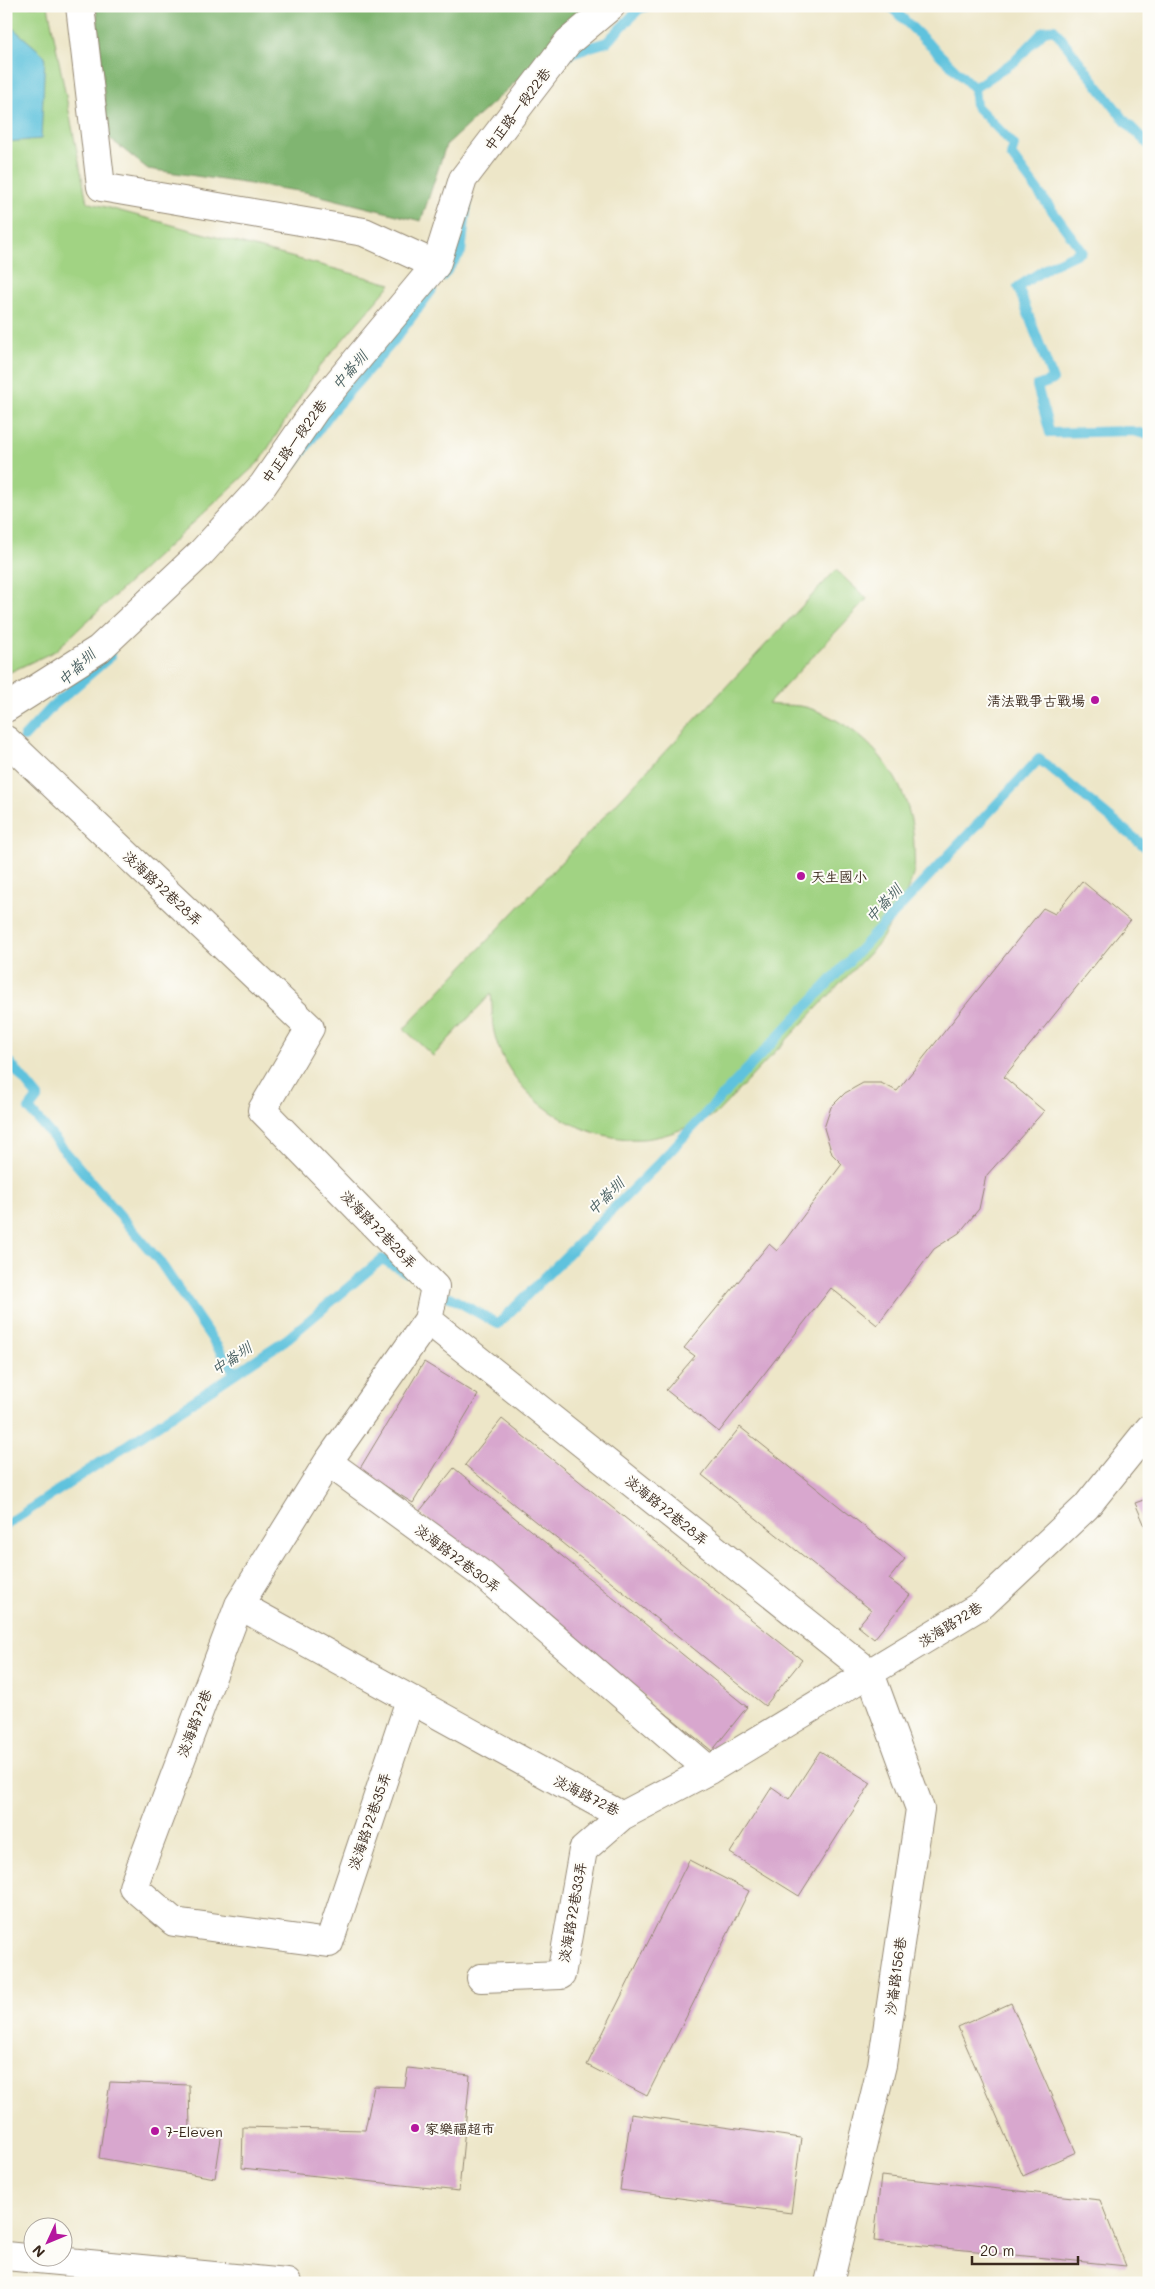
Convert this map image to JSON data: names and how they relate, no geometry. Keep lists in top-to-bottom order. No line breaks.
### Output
{"streets":{"street":["中正路一段22巷","淡海路72巷28弄","淡海路72巷30弄","淡海路72巷","淡海路72巷35弄","淡海路72巷33弄","沙崙路156巷"]},"crossings":[["淡海路72巷28弄","淡海路72巷"],["淡海路72巷28弄","沙崙路156巷"],["淡海路72巷30弄","淡海路72巷"],["淡海路72巷","淡海路72巷35弄"],["淡海路72巷","淡海路72巷33弄"],["淡海路72巷","沙崙路156巷"]],"water":["中崙圳"],"places":["清法戰爭古戰場","天生國小","家樂福超市","7-Eleven"],"scale_bar":"20 m","north":"bottom left"}
